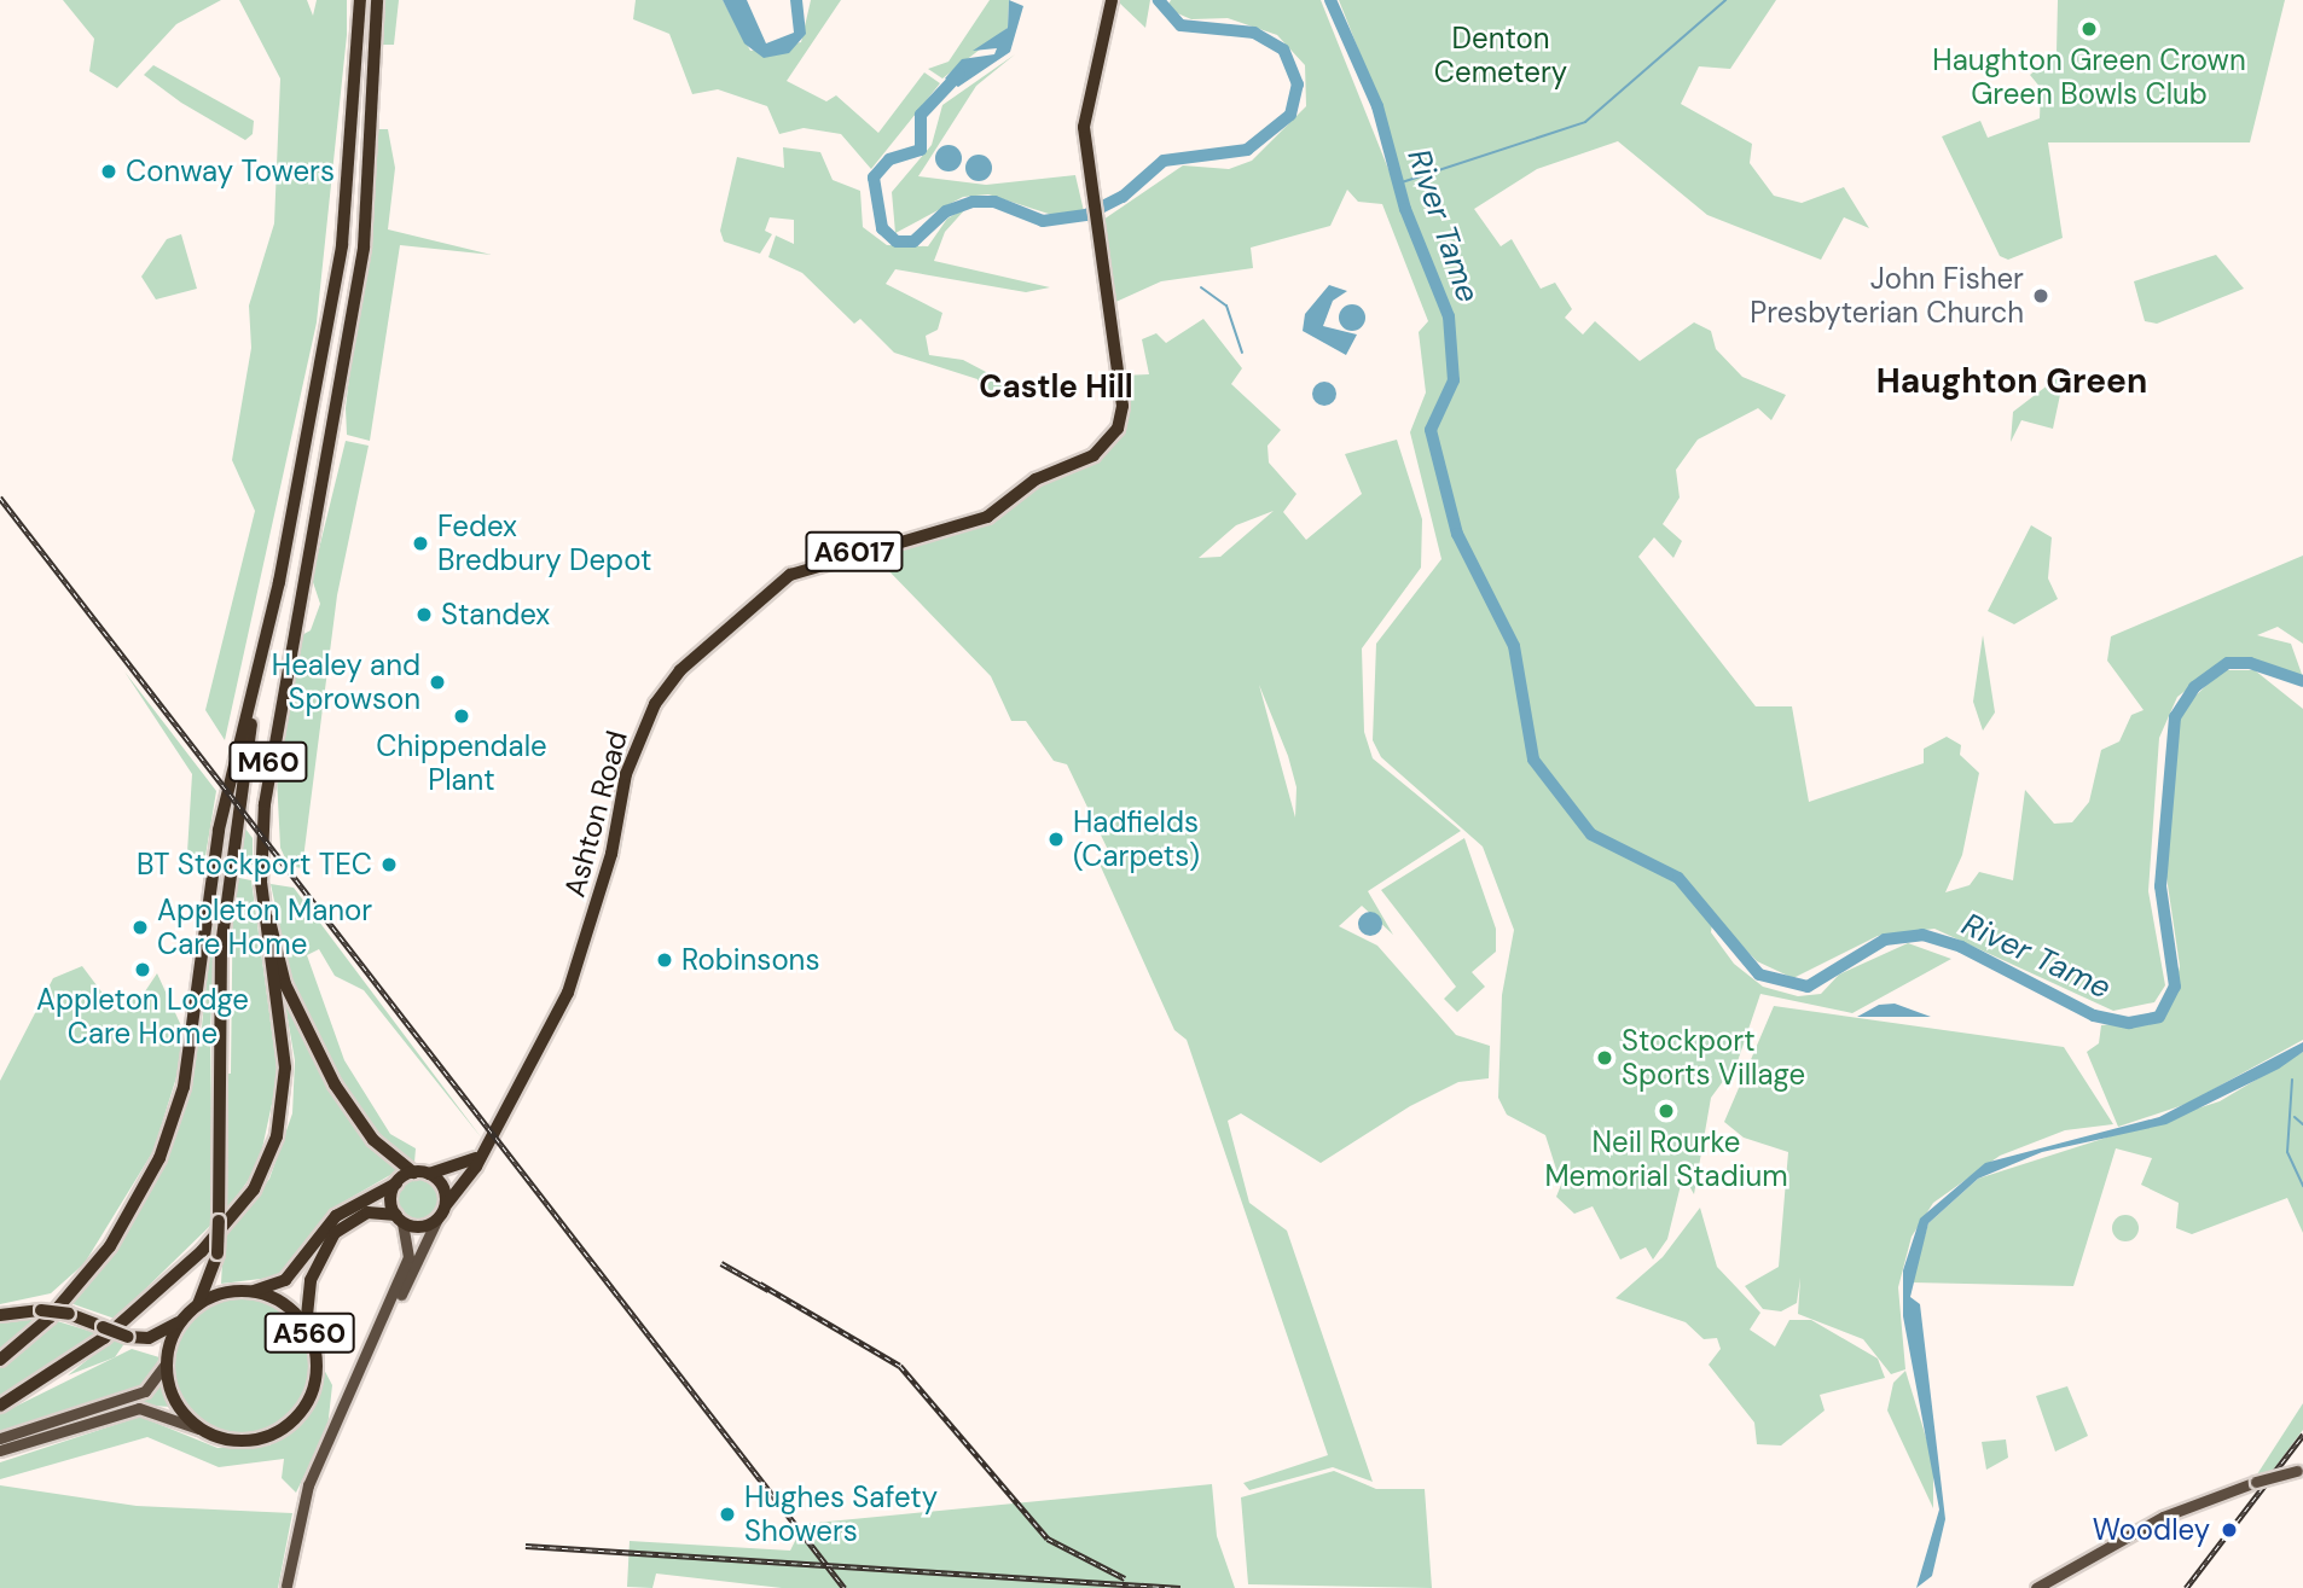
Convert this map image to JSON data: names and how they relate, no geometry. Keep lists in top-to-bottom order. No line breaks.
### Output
{"streets":{"highway":["A6017","M60","Ashton Road","A560"]},"crossings":[["M60","Ashton Road"],["M60","A560"],["Ashton Road","A560"]],"districts":["Haughton Green","Castle Hill"],"water":["River Tame"],"parks":["Denton Cemetery"],"places":["Haughton Green Crown Green Bowls Club","Conway Towers","John Fisher Presbyterian Church","Fedex Bredbury Depot","Standex","Healey and Sprowson","Chippendale Plant","Hadfields (Carpets)","BT Stockport TEC","Appleton Manor Care Home","Robinsons","Appleton Lodge Care Home","Stockport Sports Village","Neil Rourke Memorial Stadium","Hughes Safety Showers","Woodley"]}
